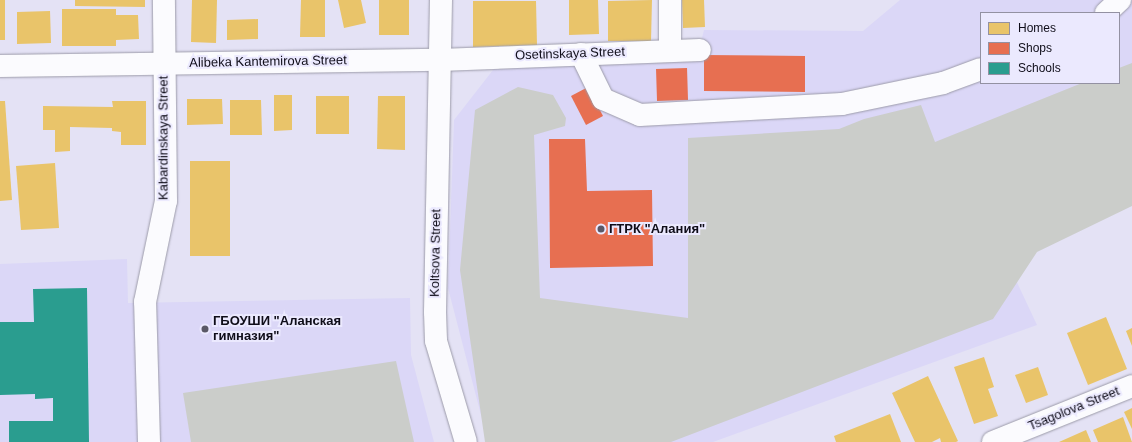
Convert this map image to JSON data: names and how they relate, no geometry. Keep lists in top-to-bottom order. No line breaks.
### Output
{"streets":{"street":["Osetinskaya Street","Alibeka Kantemirova Street","Kabardinskaya Street","Koltsova Street","Tsagolova Street"]},"crossings":[["Osetinskaya Street","Alibeka Kantemirova Street"],["Osetinskaya Street","Koltsova Street"],["Alibeka Kantemirova Street","Kabardinskaya Street"],["Alibeka Kantemirova Street","Koltsova Street"]],"places":["ГТРК \"Алания\"","ГБОУШИ \"Аланская гимназия\""],"legend":["Homes","Shops","Schools"]}
